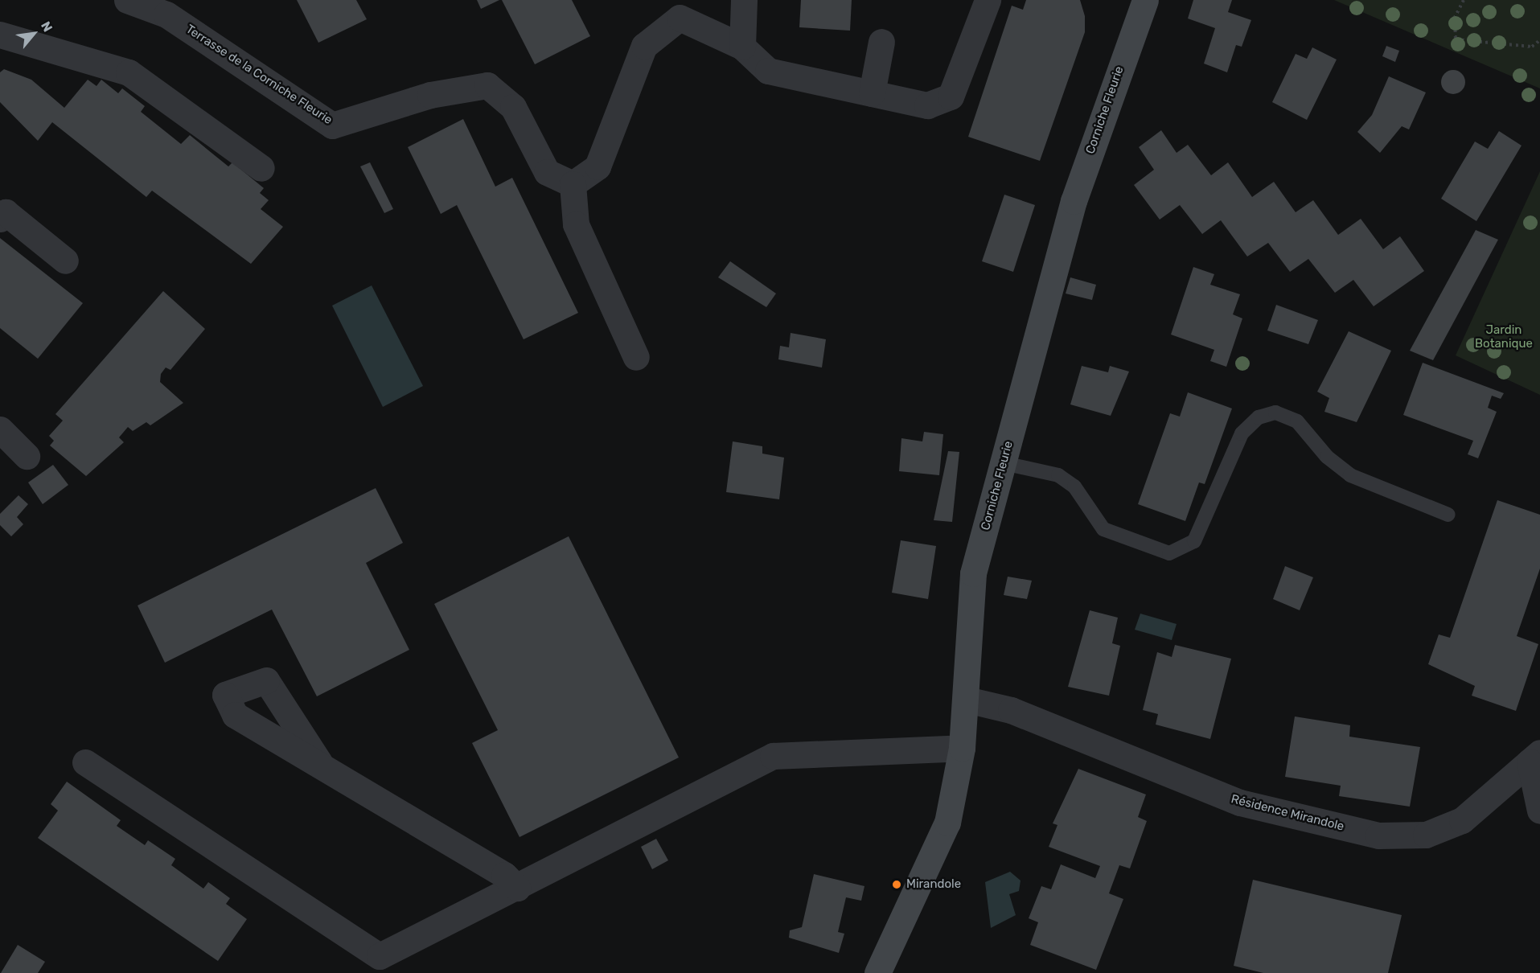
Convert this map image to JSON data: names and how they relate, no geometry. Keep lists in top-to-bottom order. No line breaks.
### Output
{"streets":{"main road":["Corniche Fleurie"],"street":["Terrasse de la Corniche Fleurie","Résidence Mirandole"]},"crossings":[["Corniche Fleurie","Résidence Mirandole"]],"parks":["Jardin Botanique"],"places":["Mirandole"],"north":"top right"}
